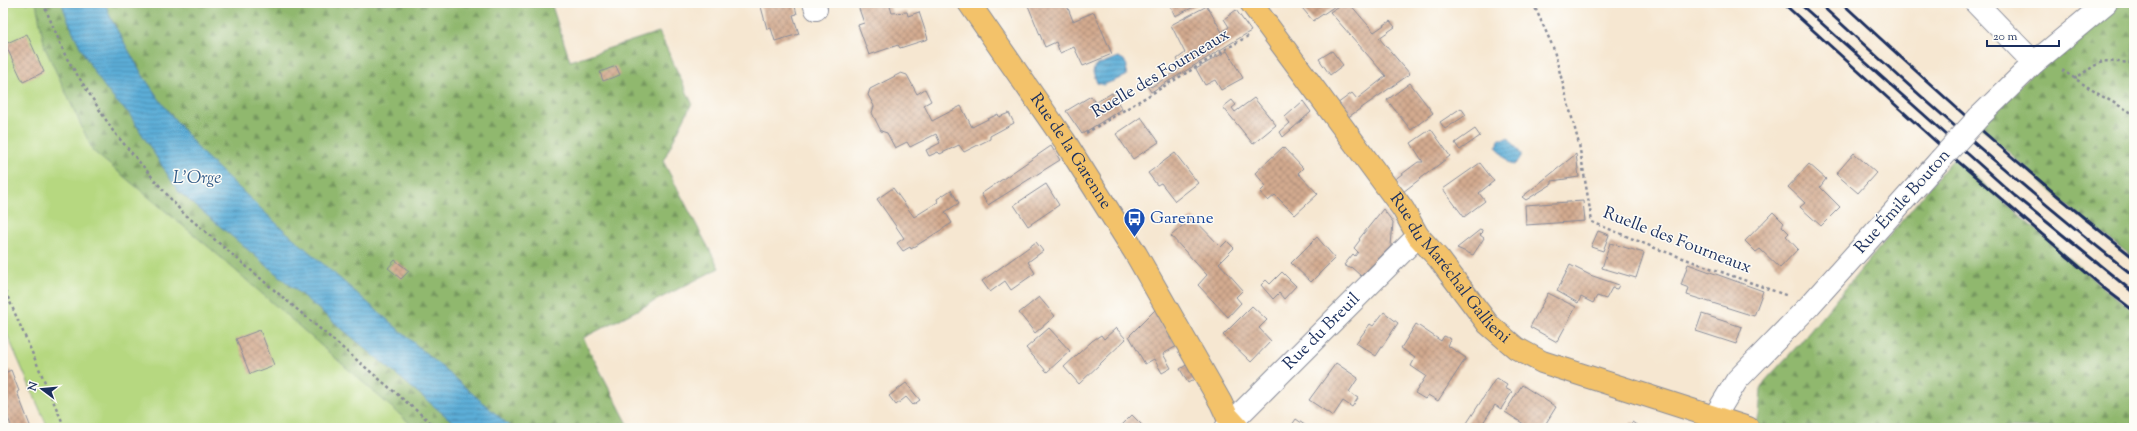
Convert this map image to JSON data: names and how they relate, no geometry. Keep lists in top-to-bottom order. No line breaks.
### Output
{"streets":{"main road":["Rue de la Garenne","Rue du Maréchal Gallieni"],"street":["Rue Émile Bouton","Rue du Breuil"],"path":["Ruelle des Fourneaux"]},"crossings":[["Ruelle des Fourneaux","Rue de la Garenne"],["Ruelle des Fourneaux","Rue Émile Bouton"],["Ruelle des Fourneaux","Rue du Maréchal Gallieni"],["Rue de la Garenne","Rue du Breuil"],["Rue Émile Bouton","Rue du Maréchal Gallieni"],["Rue du Maréchal Gallieni","Rue du Breuil"]],"water":["L'Orge"],"places":{"bus stop":["Garenne"]},"scale_bar":"20 m","north":"left"}
